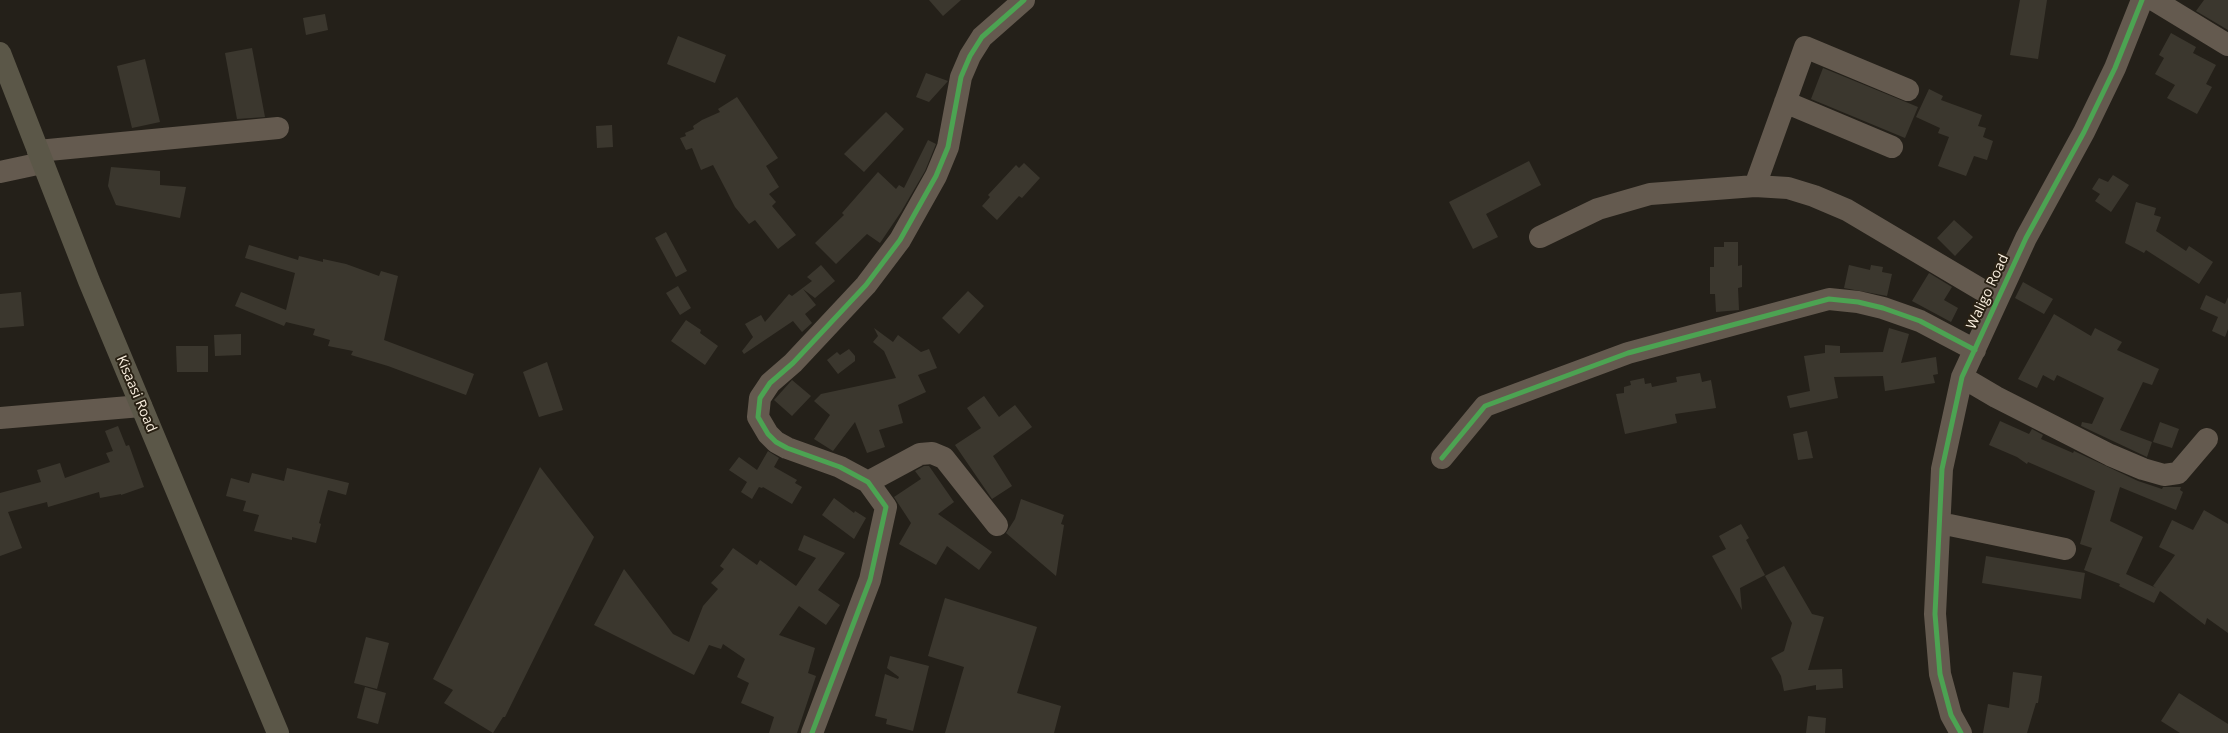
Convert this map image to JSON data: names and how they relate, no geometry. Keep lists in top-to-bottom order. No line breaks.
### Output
{"streets":{"main road":["Kisaasi Road"],"street":["Waligo Road"]}}
